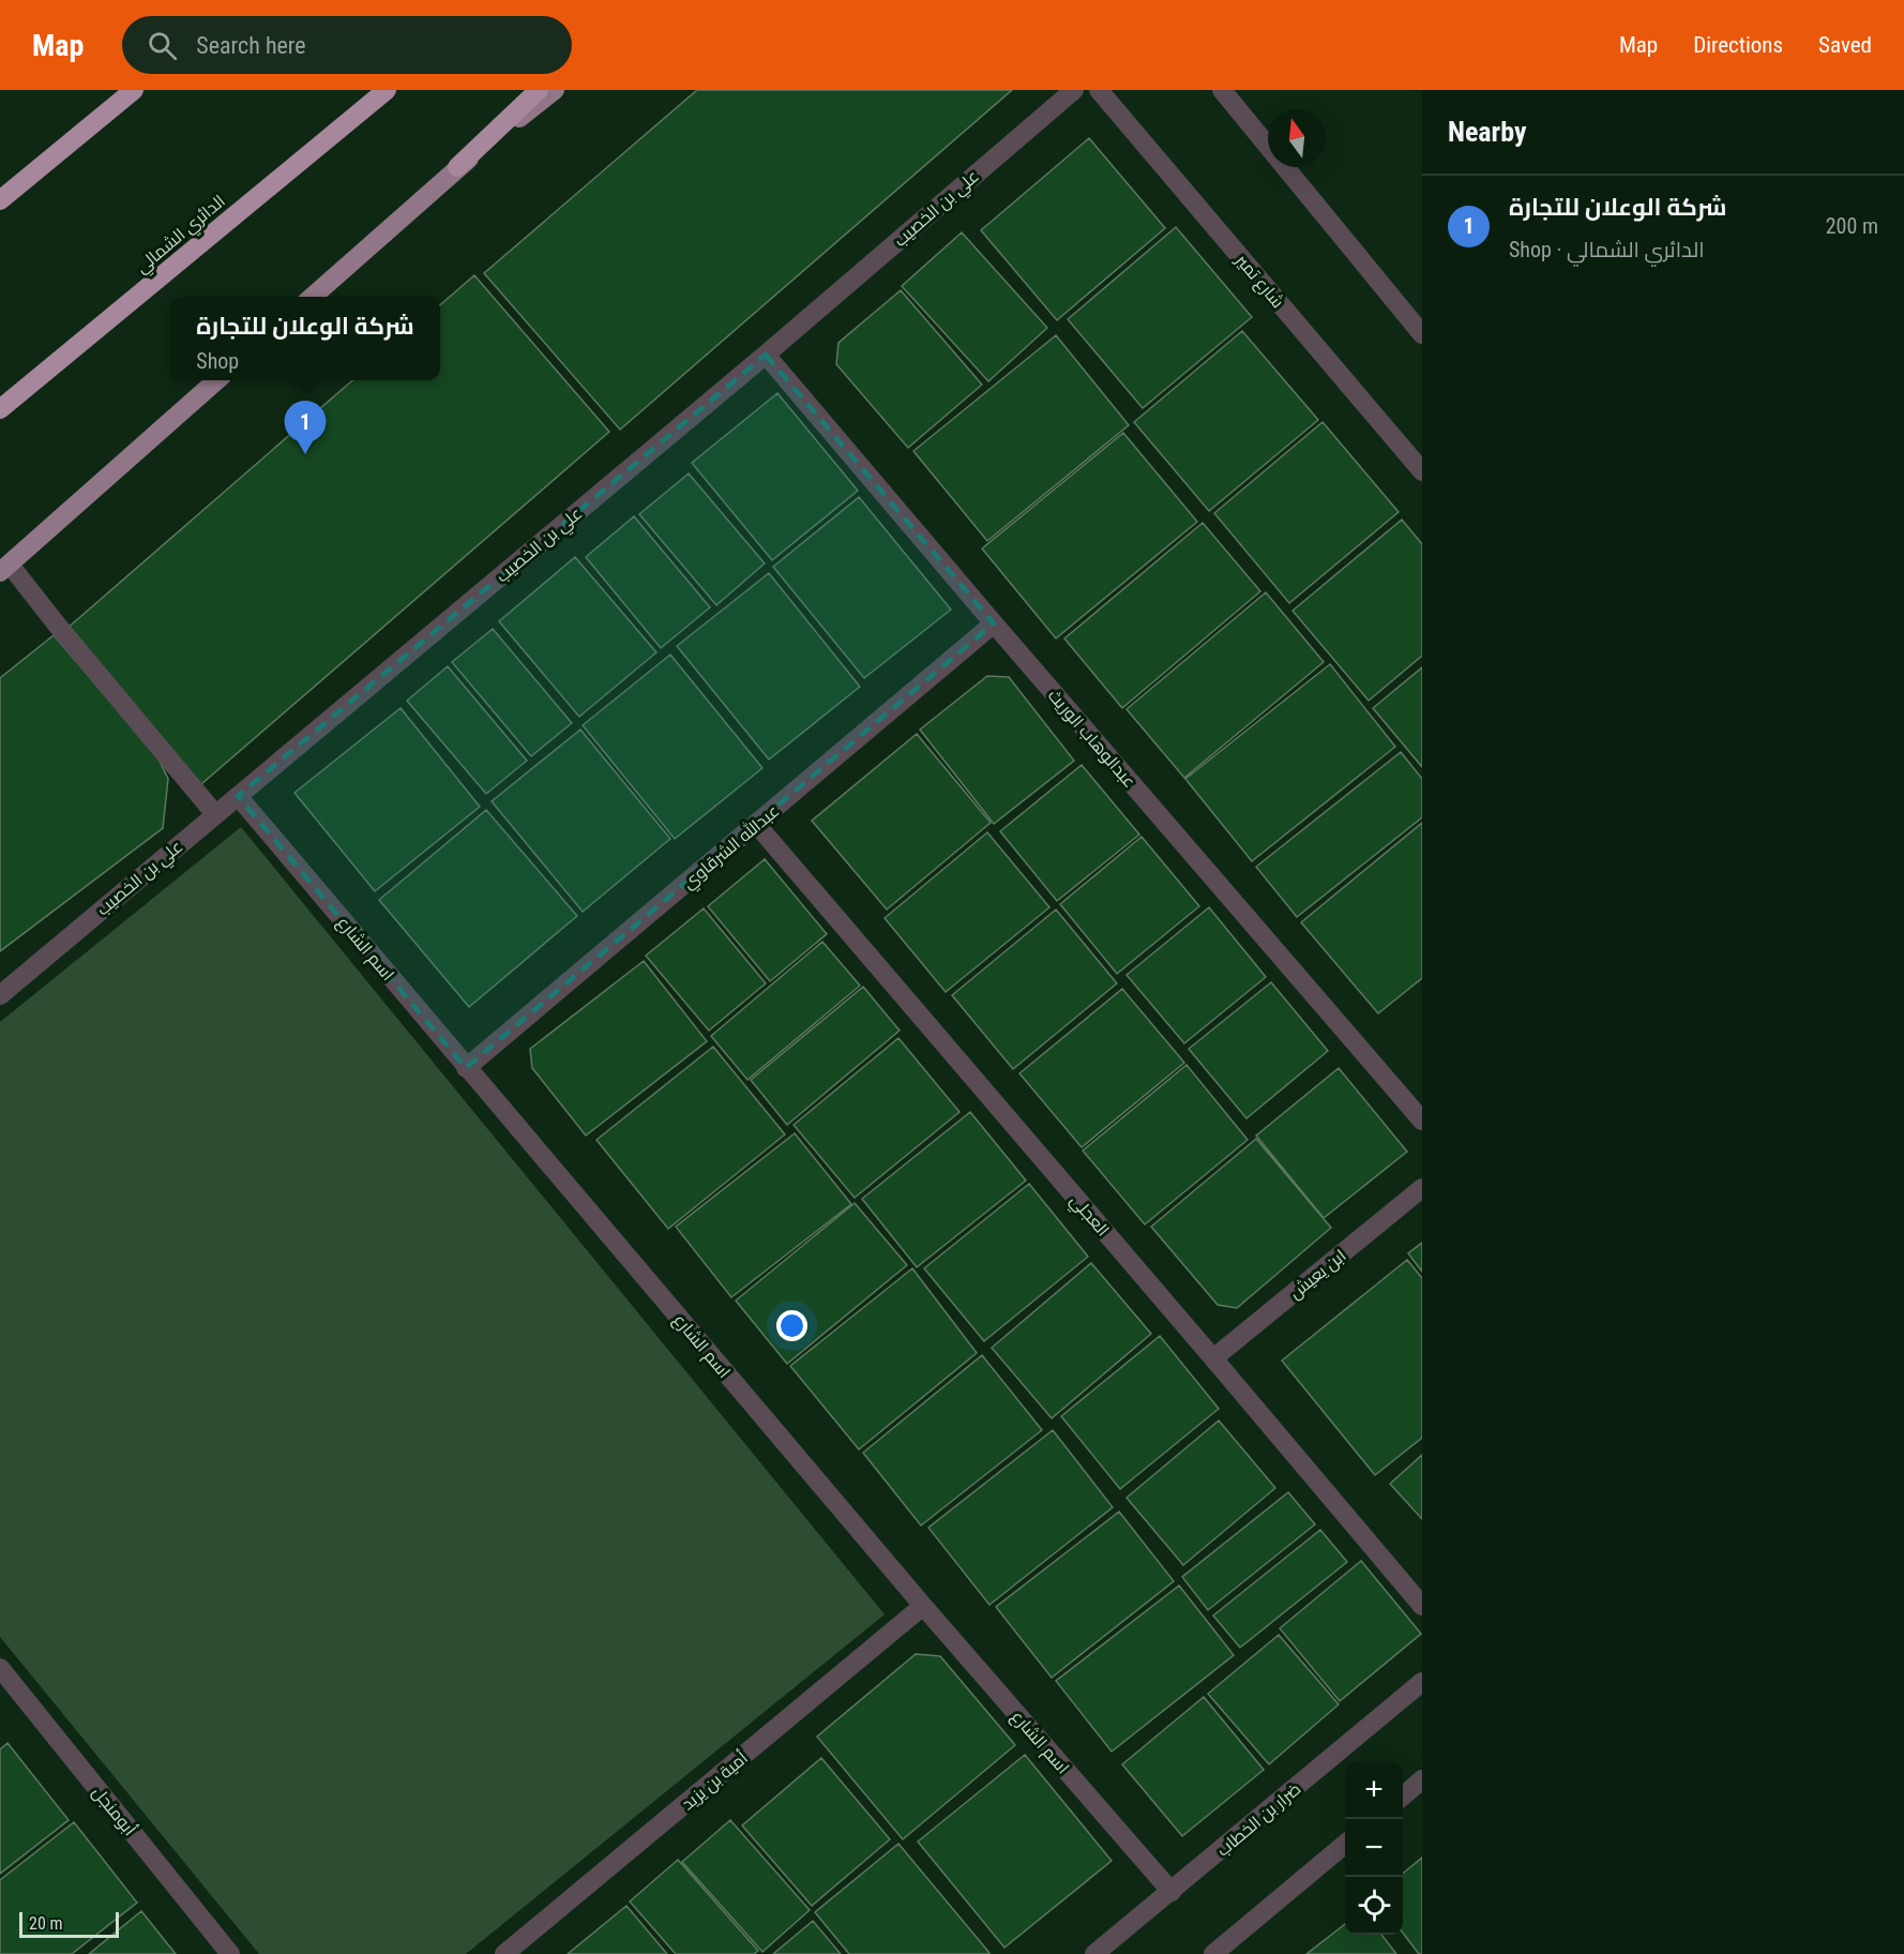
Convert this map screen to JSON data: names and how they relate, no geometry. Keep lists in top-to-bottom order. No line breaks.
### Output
{"streets":{"highway":["الدائري الشمالي"],"street":["علي بن الخصيب","شارع تمير","عبدالوهاب الوريث","عبدالله الشرقاوي","اسم الشارع","العجلي","ابن يعيش","أمية بن يزيد","أبومنجل","ضرار بن الخطاب"]},"crossings":[["علي بن الخصيب","عبدالوهاب الوريث"],["علي بن الخصيب","اسم الشارع"],["عبدالوهاب الوريث","عبدالله الشرقاوي"],["عبدالله الشرقاوي","اسم الشارع"],["عبدالله الشرقاوي","العجلي"],["اسم الشارع","أمية بن يزيد"],["اسم الشارع","ضرار بن الخطاب"],["العجلي","ابن يعيش"]],"scale_bar":"20 m","north":"top","page":{"header":"Map","search":"Search here","nav":["Map","Directions","Saved"],"heading":"Nearby","list":[{"mark":"1","name":"شركة الوعلان للتجارة","note":"Shop · الدائري الشمالي","value":"200 m"}],"popup":["شركة الوعلان للتجارة","Shop"],"pins":"1","map_buttons":["+","−"],"scale":"20 m"}}
